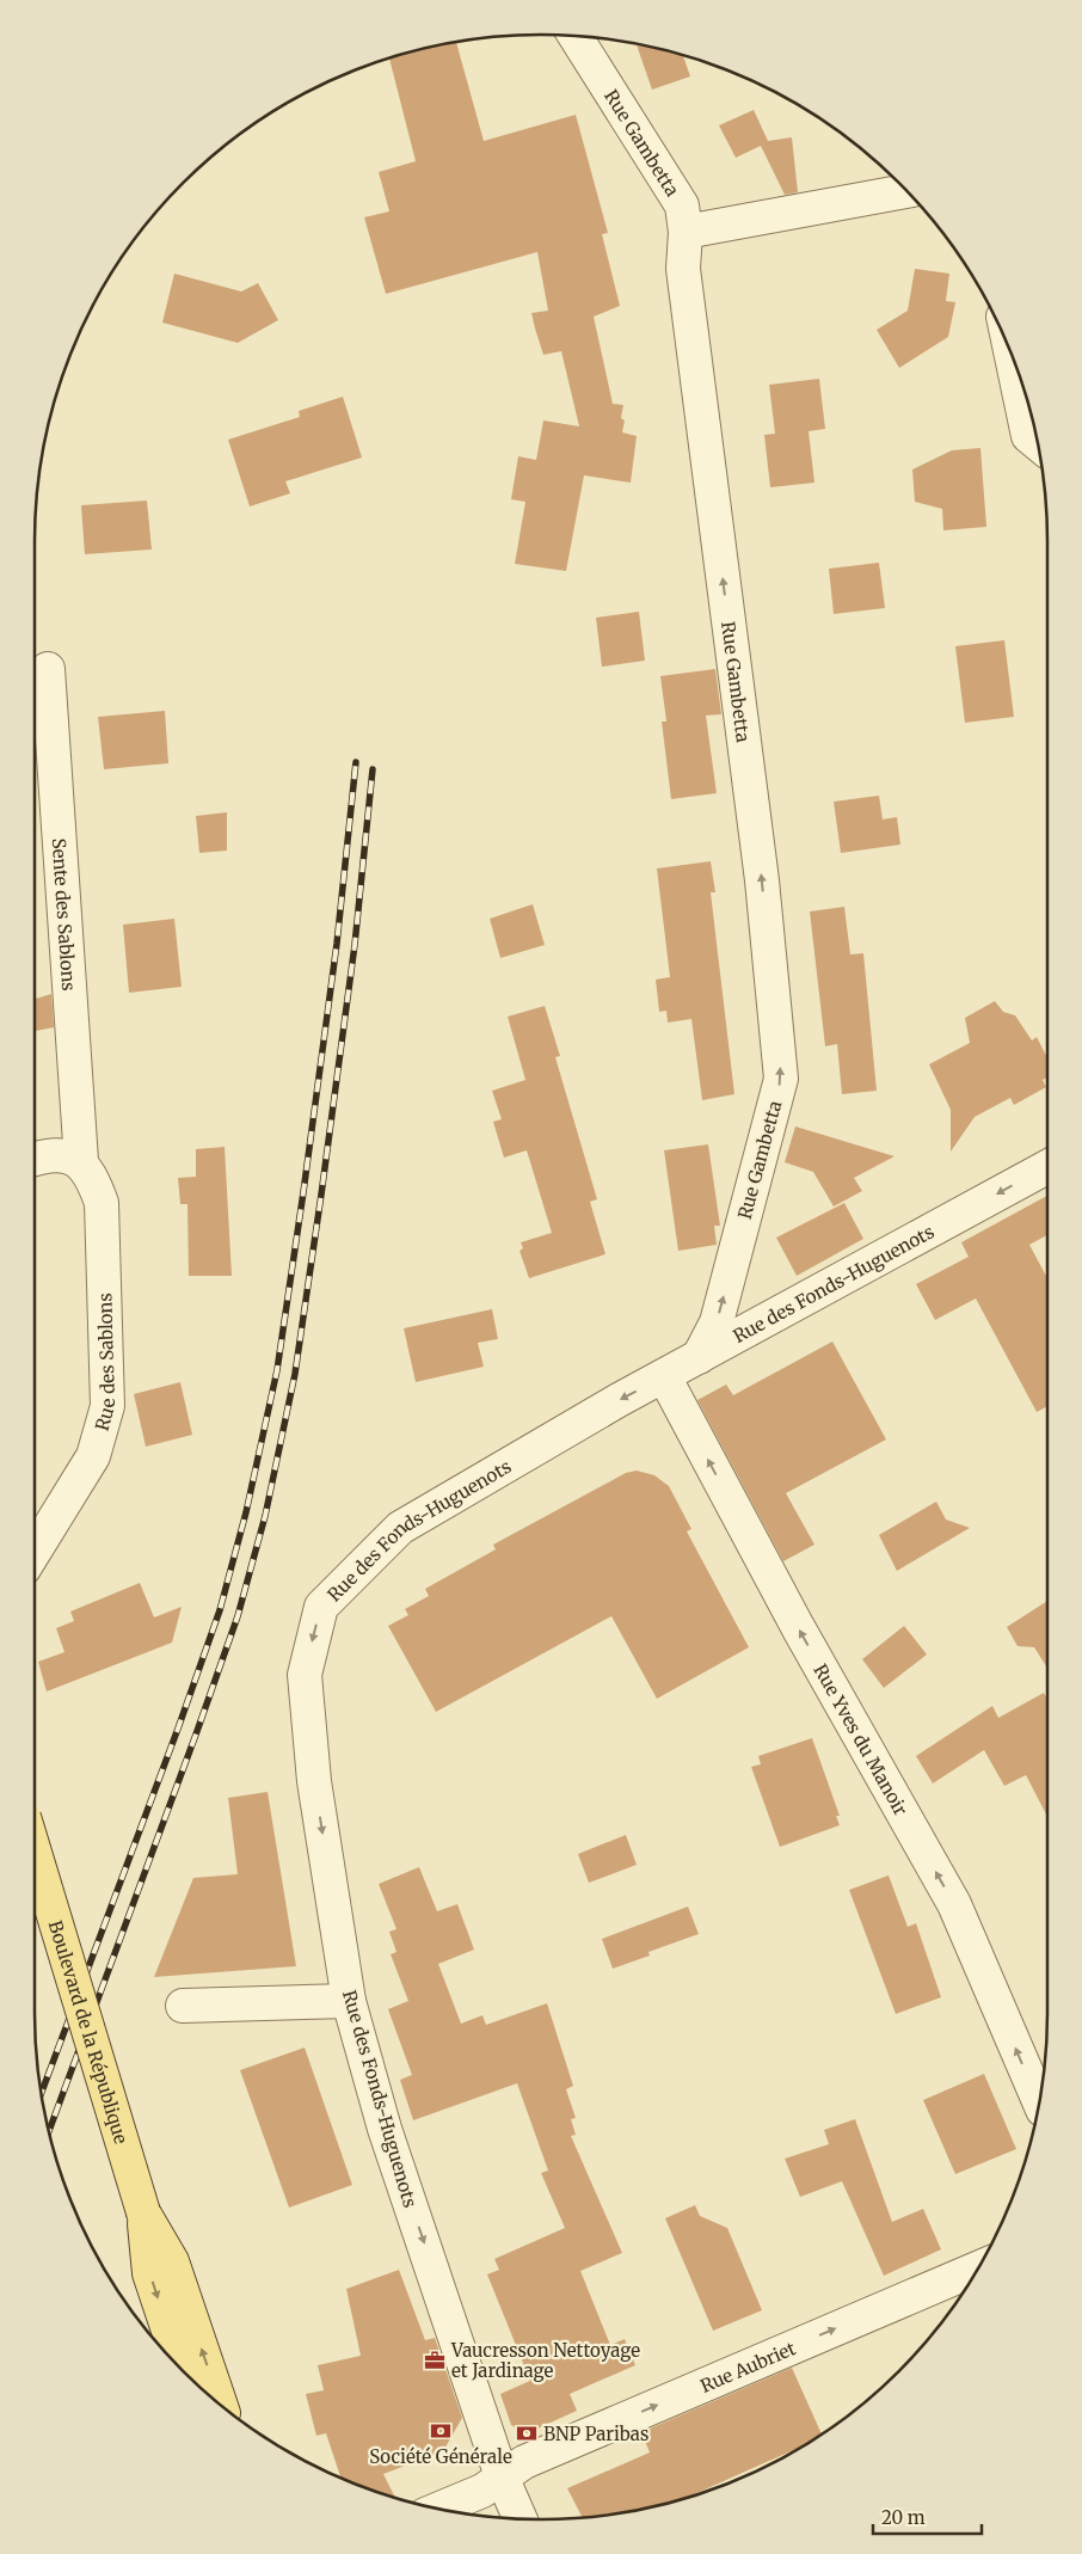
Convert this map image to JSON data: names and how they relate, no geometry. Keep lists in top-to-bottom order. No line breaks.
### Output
{"streets":{"main road":["Boulevard de la République"],"street":["Rue Gambetta","Sente des Sablons","Rue des Fonds-Huguenots","Rue des Sablons","Rue Yves du Manoir","Rue Aubriet"]},"crossings":[["Rue Gambetta","Rue des Fonds-Huguenots"],["Sente des Sablons","Rue des Sablons"],["Rue des Fonds-Huguenots","Rue Yves du Manoir"],["Rue des Fonds-Huguenots","Rue Aubriet"]],"one_way":["Rue Gambetta","Rue des Fonds-Huguenots","Rue Yves du Manoir","Rue Aubriet"],"places":{"office":["Vaucresson Nettoyage et Jardinage"],"bank":["Société Générale","BNP Paribas"]},"scale_bar":"20 m"}
